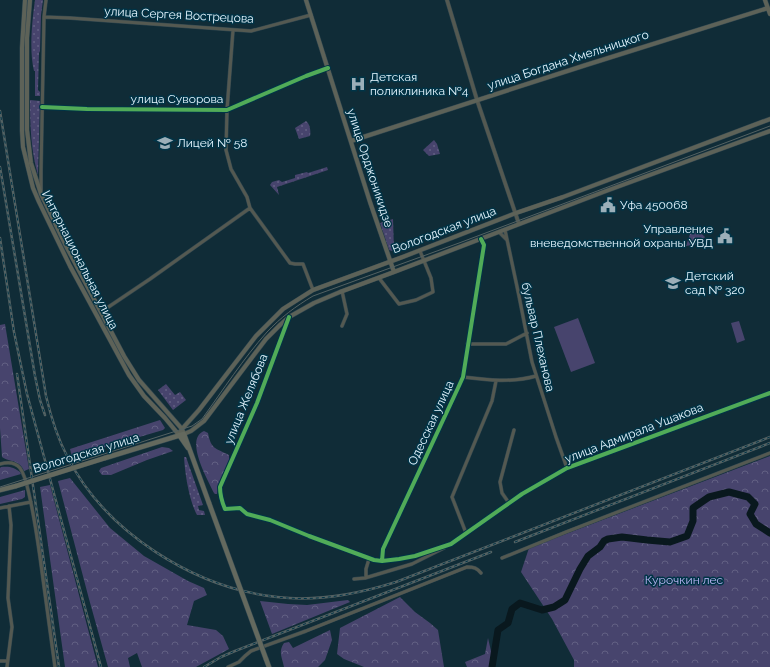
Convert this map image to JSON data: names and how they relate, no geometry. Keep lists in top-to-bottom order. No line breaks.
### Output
{"streets":{"main road":["улица Богдана Хмельницкого","улица Орджоникидзе","Вологодская улица","Интернациональная улица"],"street":["улица Сергея Вострецова","улица Суворова","бульвар Плеханова","улица Желябова","Одесская улица","улица Адмирала Ушакова"]},"crossings":[["улица Сергея Вострецова","улица Орджоникидзе"],["улица Богдана Хмельницкого","улица Орджоникидзе"],["улица Суворова","улица Орджоникидзе"],["улица Орджоникидзе","Вологодская улица"],["Вологодская улица","Интернациональная улица"],["Вологодская улица","бульвар Плеханова"],["Вологодская улица","улица Желябова"],["Вологодская улица","Одесская улица"],["бульвар Плеханова","улица Адмирала Ушакова"],["улица Желябова","улица Адмирала Ушакова"],["Одесская улица","улица Адмирала Ушакова"]],"parks":["Курочкин лес"],"places":{"hospital":["Детская поликлиника №4"],"school or university":["Лицей № 58","Детский сад № 320"],"public building":["Уфа 450068","Управление вневедомственной охраны УВД"]}}
